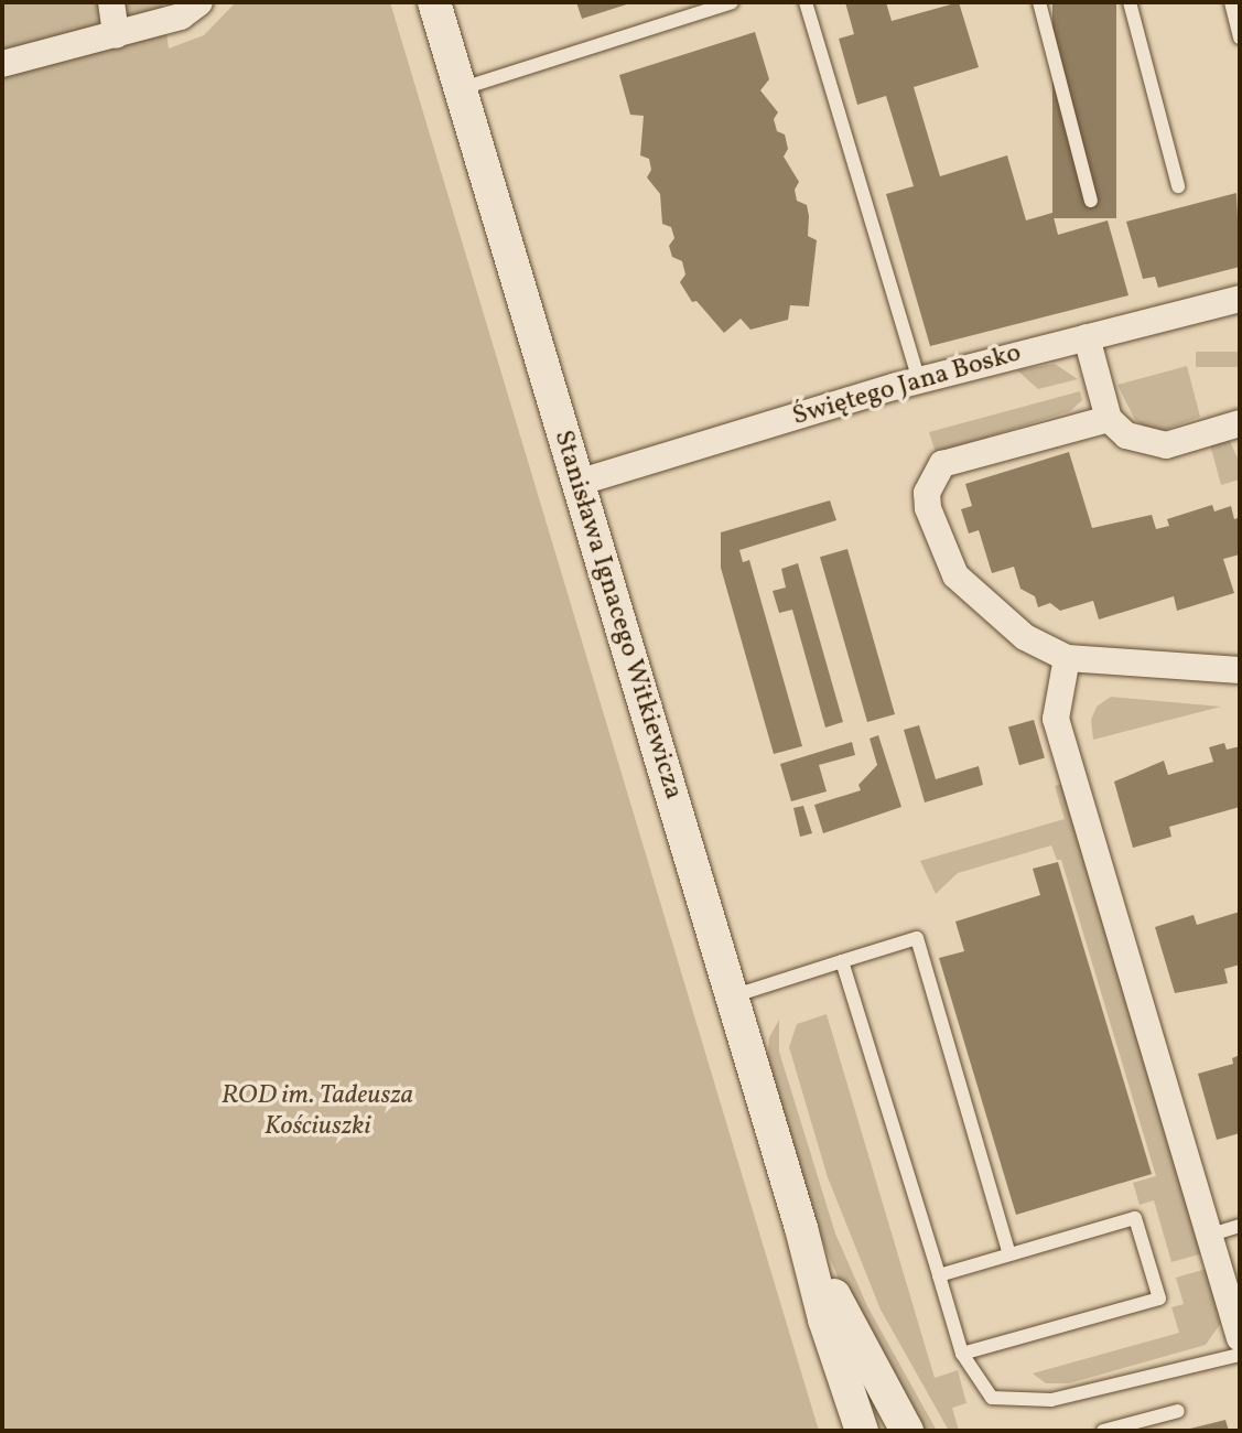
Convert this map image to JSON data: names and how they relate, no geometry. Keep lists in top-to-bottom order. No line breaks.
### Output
{"streets":{"street":["Świętego Jana Bosko","Stanisława Ignacego Witkiewicza"]},"crossings":[["Świętego Jana Bosko","Stanisława Ignacego Witkiewicza"]],"parks":["ROD im. Tadeusza Kościuszki"]}
